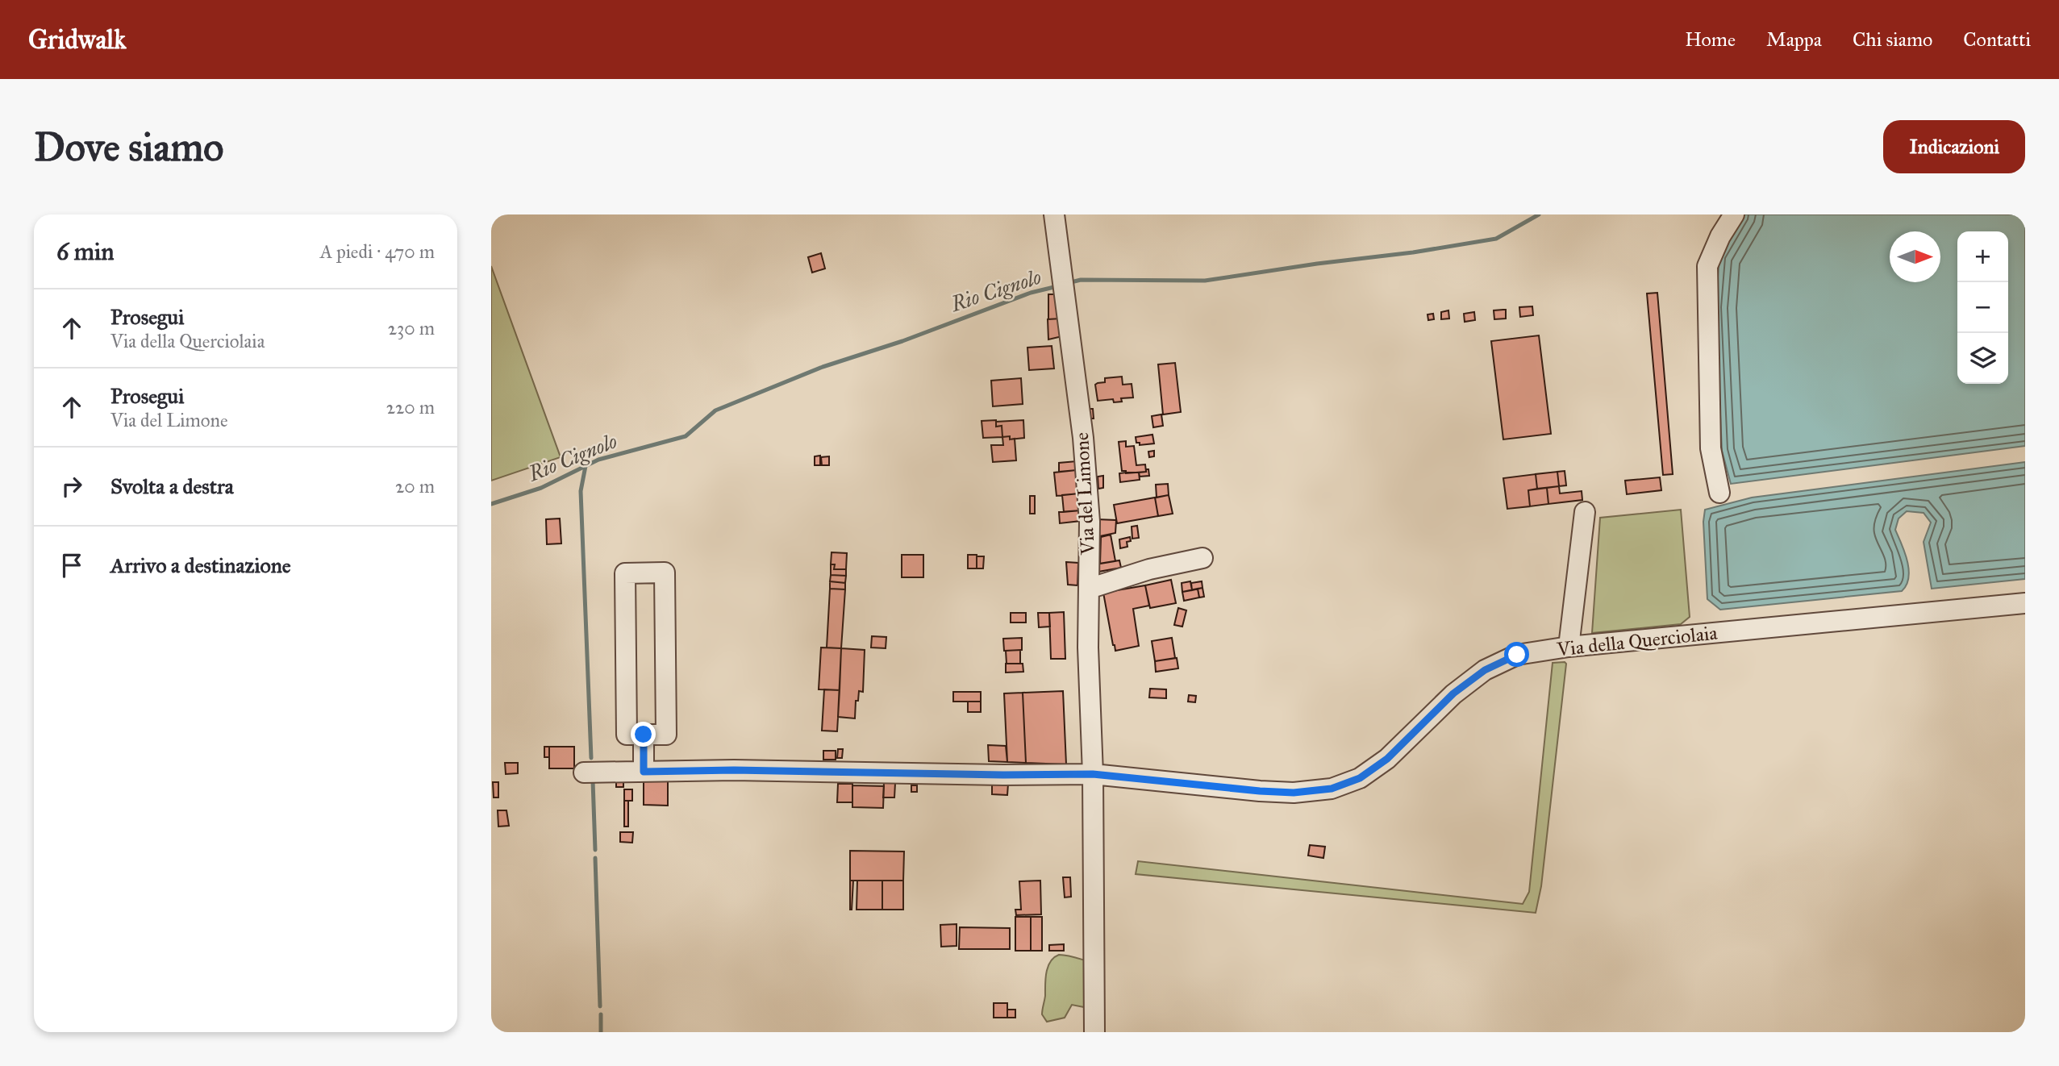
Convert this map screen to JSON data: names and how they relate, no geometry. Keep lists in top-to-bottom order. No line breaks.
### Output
{"streets":{"street":["Via del Limone","Via della Querciolaia"]},"crossings":[["Via del Limone","Via della Querciolaia"]],"water":["Rio Cignolo"],"north":"right","page":{"header":"Gridwalk","nav":["Home","Mappa","Chi siamo","Contatti"],"buttons":"Indicazioni","title":"Dove siamo","heading":["6 min","A piedi · 470 m"],"map_buttons":["+","−"],"list":[["Prosegui","Via della Querciolaia","230 m"],["Prosegui","Via del Limone","220 m"],["Svolta a destra","20 m"],"Arrivo a destinazione"]}}
